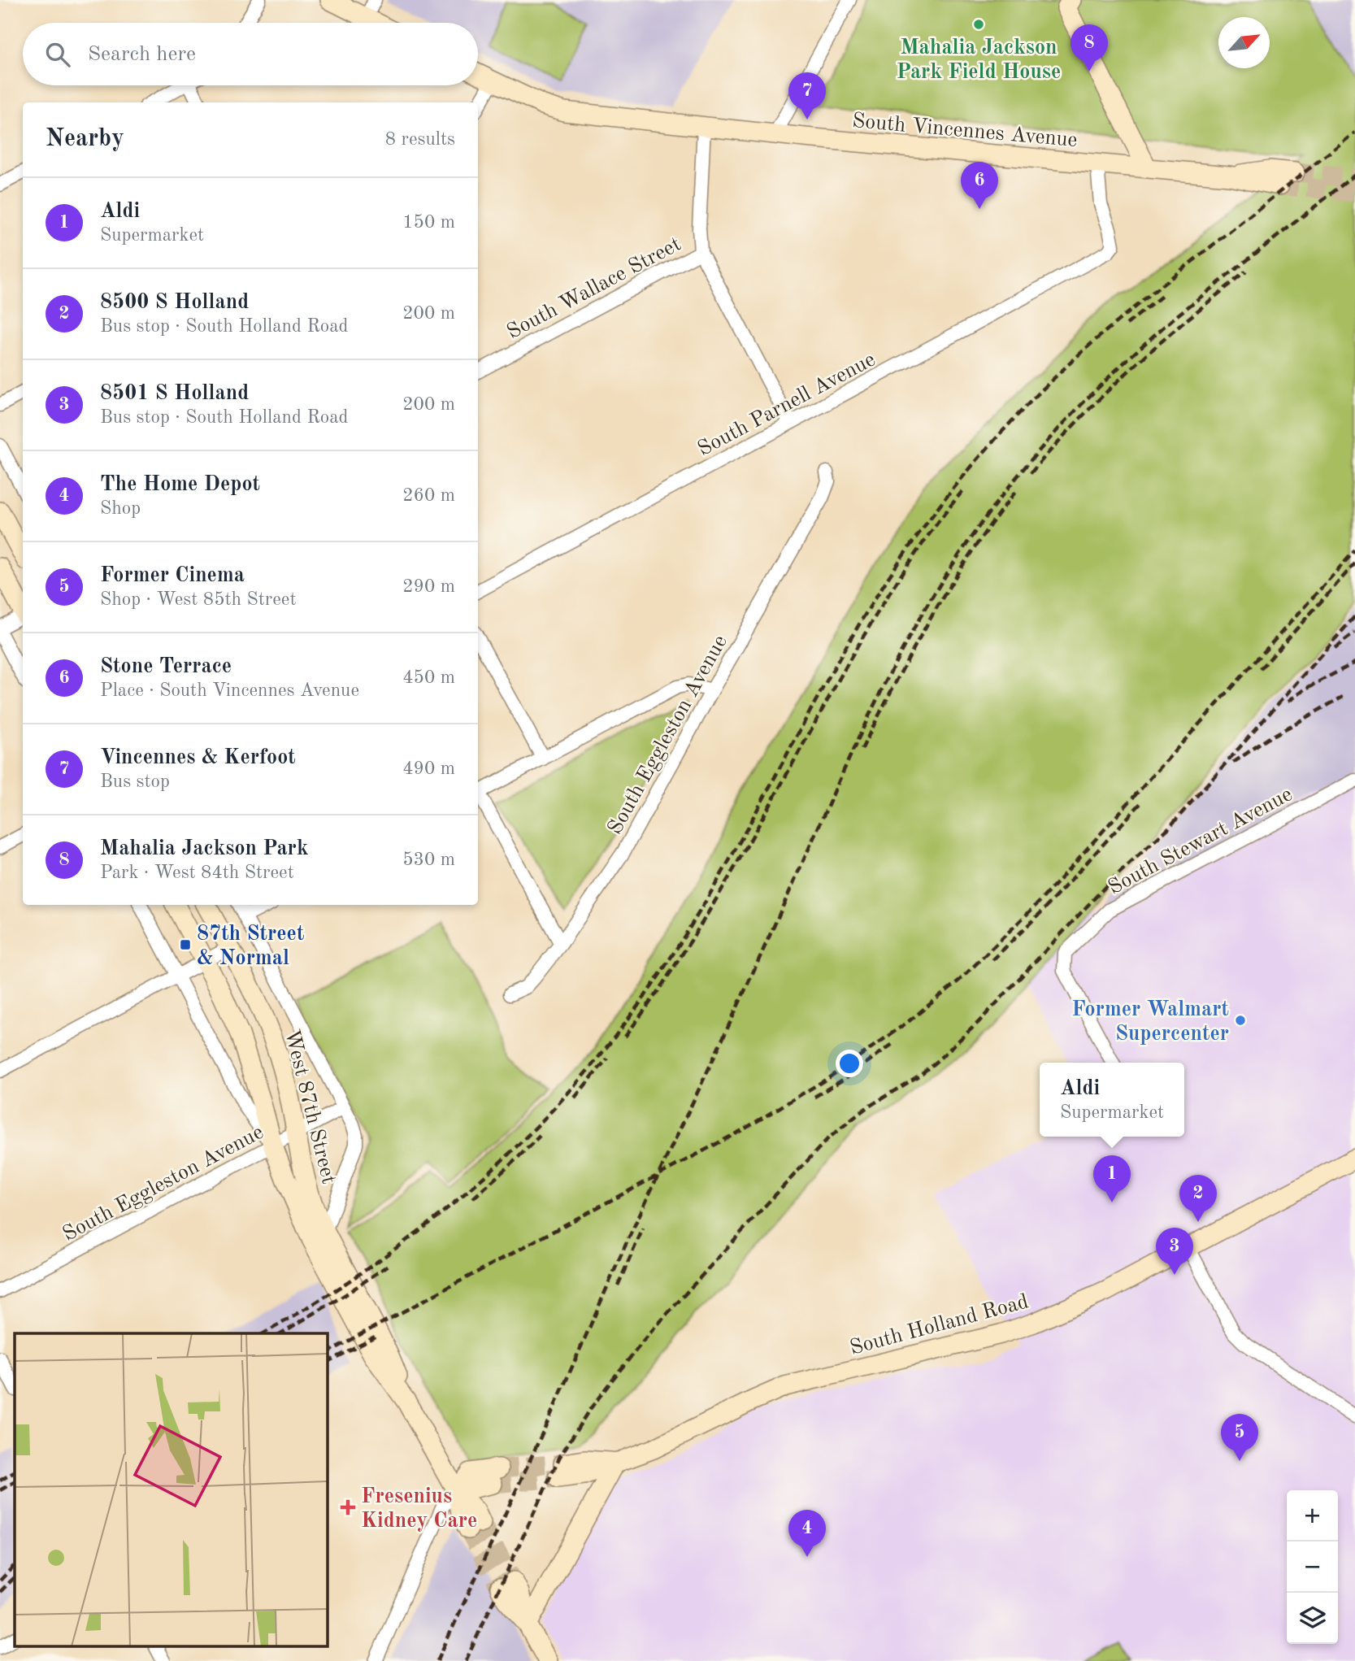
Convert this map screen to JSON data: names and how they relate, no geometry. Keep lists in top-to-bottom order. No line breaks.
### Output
{"streets":{"main road":["South Vincennes Avenue","West 87th Street","South Holland Road"],"street":["South Wallace Street","South Parnell Avenue","South Eggleston Avenue","South Stewart Avenue"]},"crossings":[["South Vincennes Avenue","South Parnell Avenue"],["South Eggleston Avenue","West 87th Street"]],"places":{"other":["Mahalia Jackson Park Field House","Former Walmart Supercenter"],"transit":["87th Street & Normal"],"health":["Fresenius Kidney Care"]},"north":"top right","page":{"search":"Search here","pins":["8","7","6","1","2","3","5","4"],"heading":["Nearby","8 results"],"list":[{"mark":"1","name":"Aldi","note":"Supermarket","value":"150 m"},{"mark":"2","name":"8500 S Holland","note":"Bus stop · South Holland Road","value":"200 m"},{"mark":"3","name":"8501 S Holland","note":"Bus stop · South Holland Road","value":"200 m"},{"mark":"4","name":"The Home Depot","note":"Shop","value":"260 m"},{"mark":"5","name":"Former Cinema","note":"Shop · West 85th Street","value":"290 m"},{"mark":"6","name":"Stone Terrace","note":"Place · South Vincennes Avenue","value":"450 m"},{"mark":"7","name":"Vincennes & Kerfoot","note":"Bus stop","value":"490 m"},{"mark":"8","name":"Mahalia Jackson Park","note":"Park · West 84th Street","value":"530 m"}],"popup":["Aldi","Supermarket"],"map_buttons":["+","−"]}}
